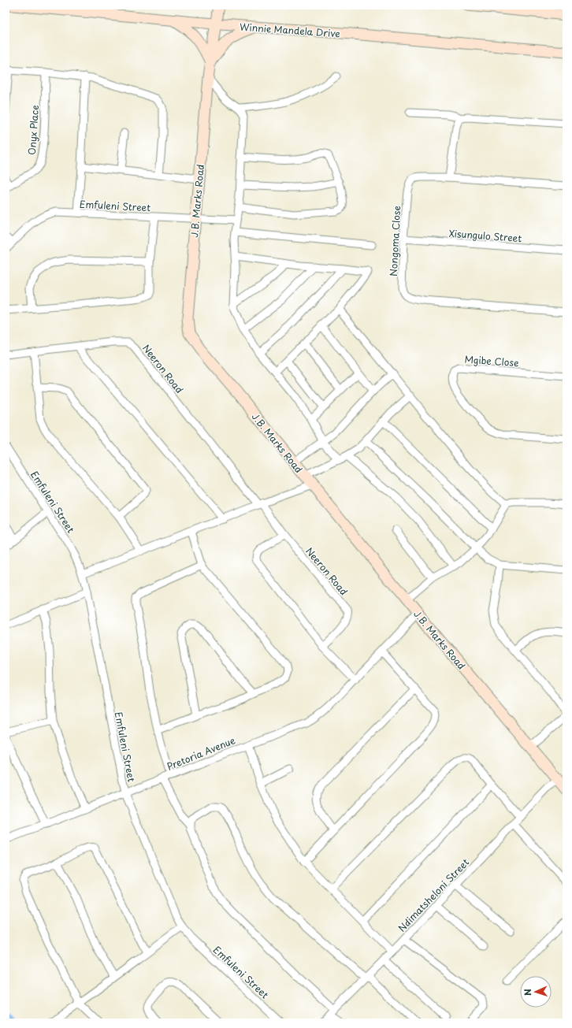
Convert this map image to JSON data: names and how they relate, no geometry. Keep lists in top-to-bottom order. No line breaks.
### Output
{"streets":{"street":["Winnie Mandela Drive","Onyx Place","J.B. Marks Road","Emfuleni Street","Xisungulo Street","Nongoma Close","Mgibe Close","Neeron Road","Pretoria Avenue","Ndimatsheloni Street"]},"crossings":[["Winnie Mandela Drive","J.B. Marks Road"],["J.B. Marks Road","Emfuleni Street"],["J.B. Marks Road","Pretoria Avenue"],["J.B. Marks Road","Ndimatsheloni Street"],["Emfuleni Street","Pretoria Avenue"],["Xisungulo Street","Nongoma Close"]],"north":"left"}
